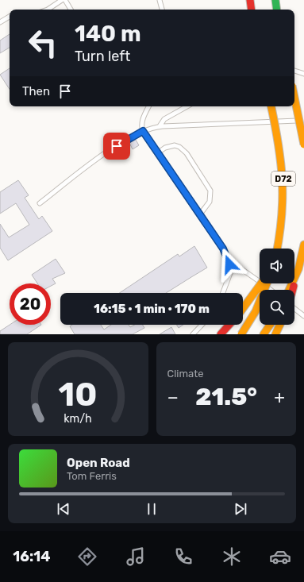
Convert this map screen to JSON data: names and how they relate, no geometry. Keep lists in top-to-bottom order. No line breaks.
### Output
{"streets":{"main road":["D72"]},"page":{"turn":["140 m","Turn left"],"then":"Then","limit":"20","trip":"16:15 · 1 min · 170 m","tile":"Climate","heat":["−","21.5°","+"],"song":["Open Road","Tom Ferris"],"tabs":"16:14","gauge":["10","km/h"]}}
